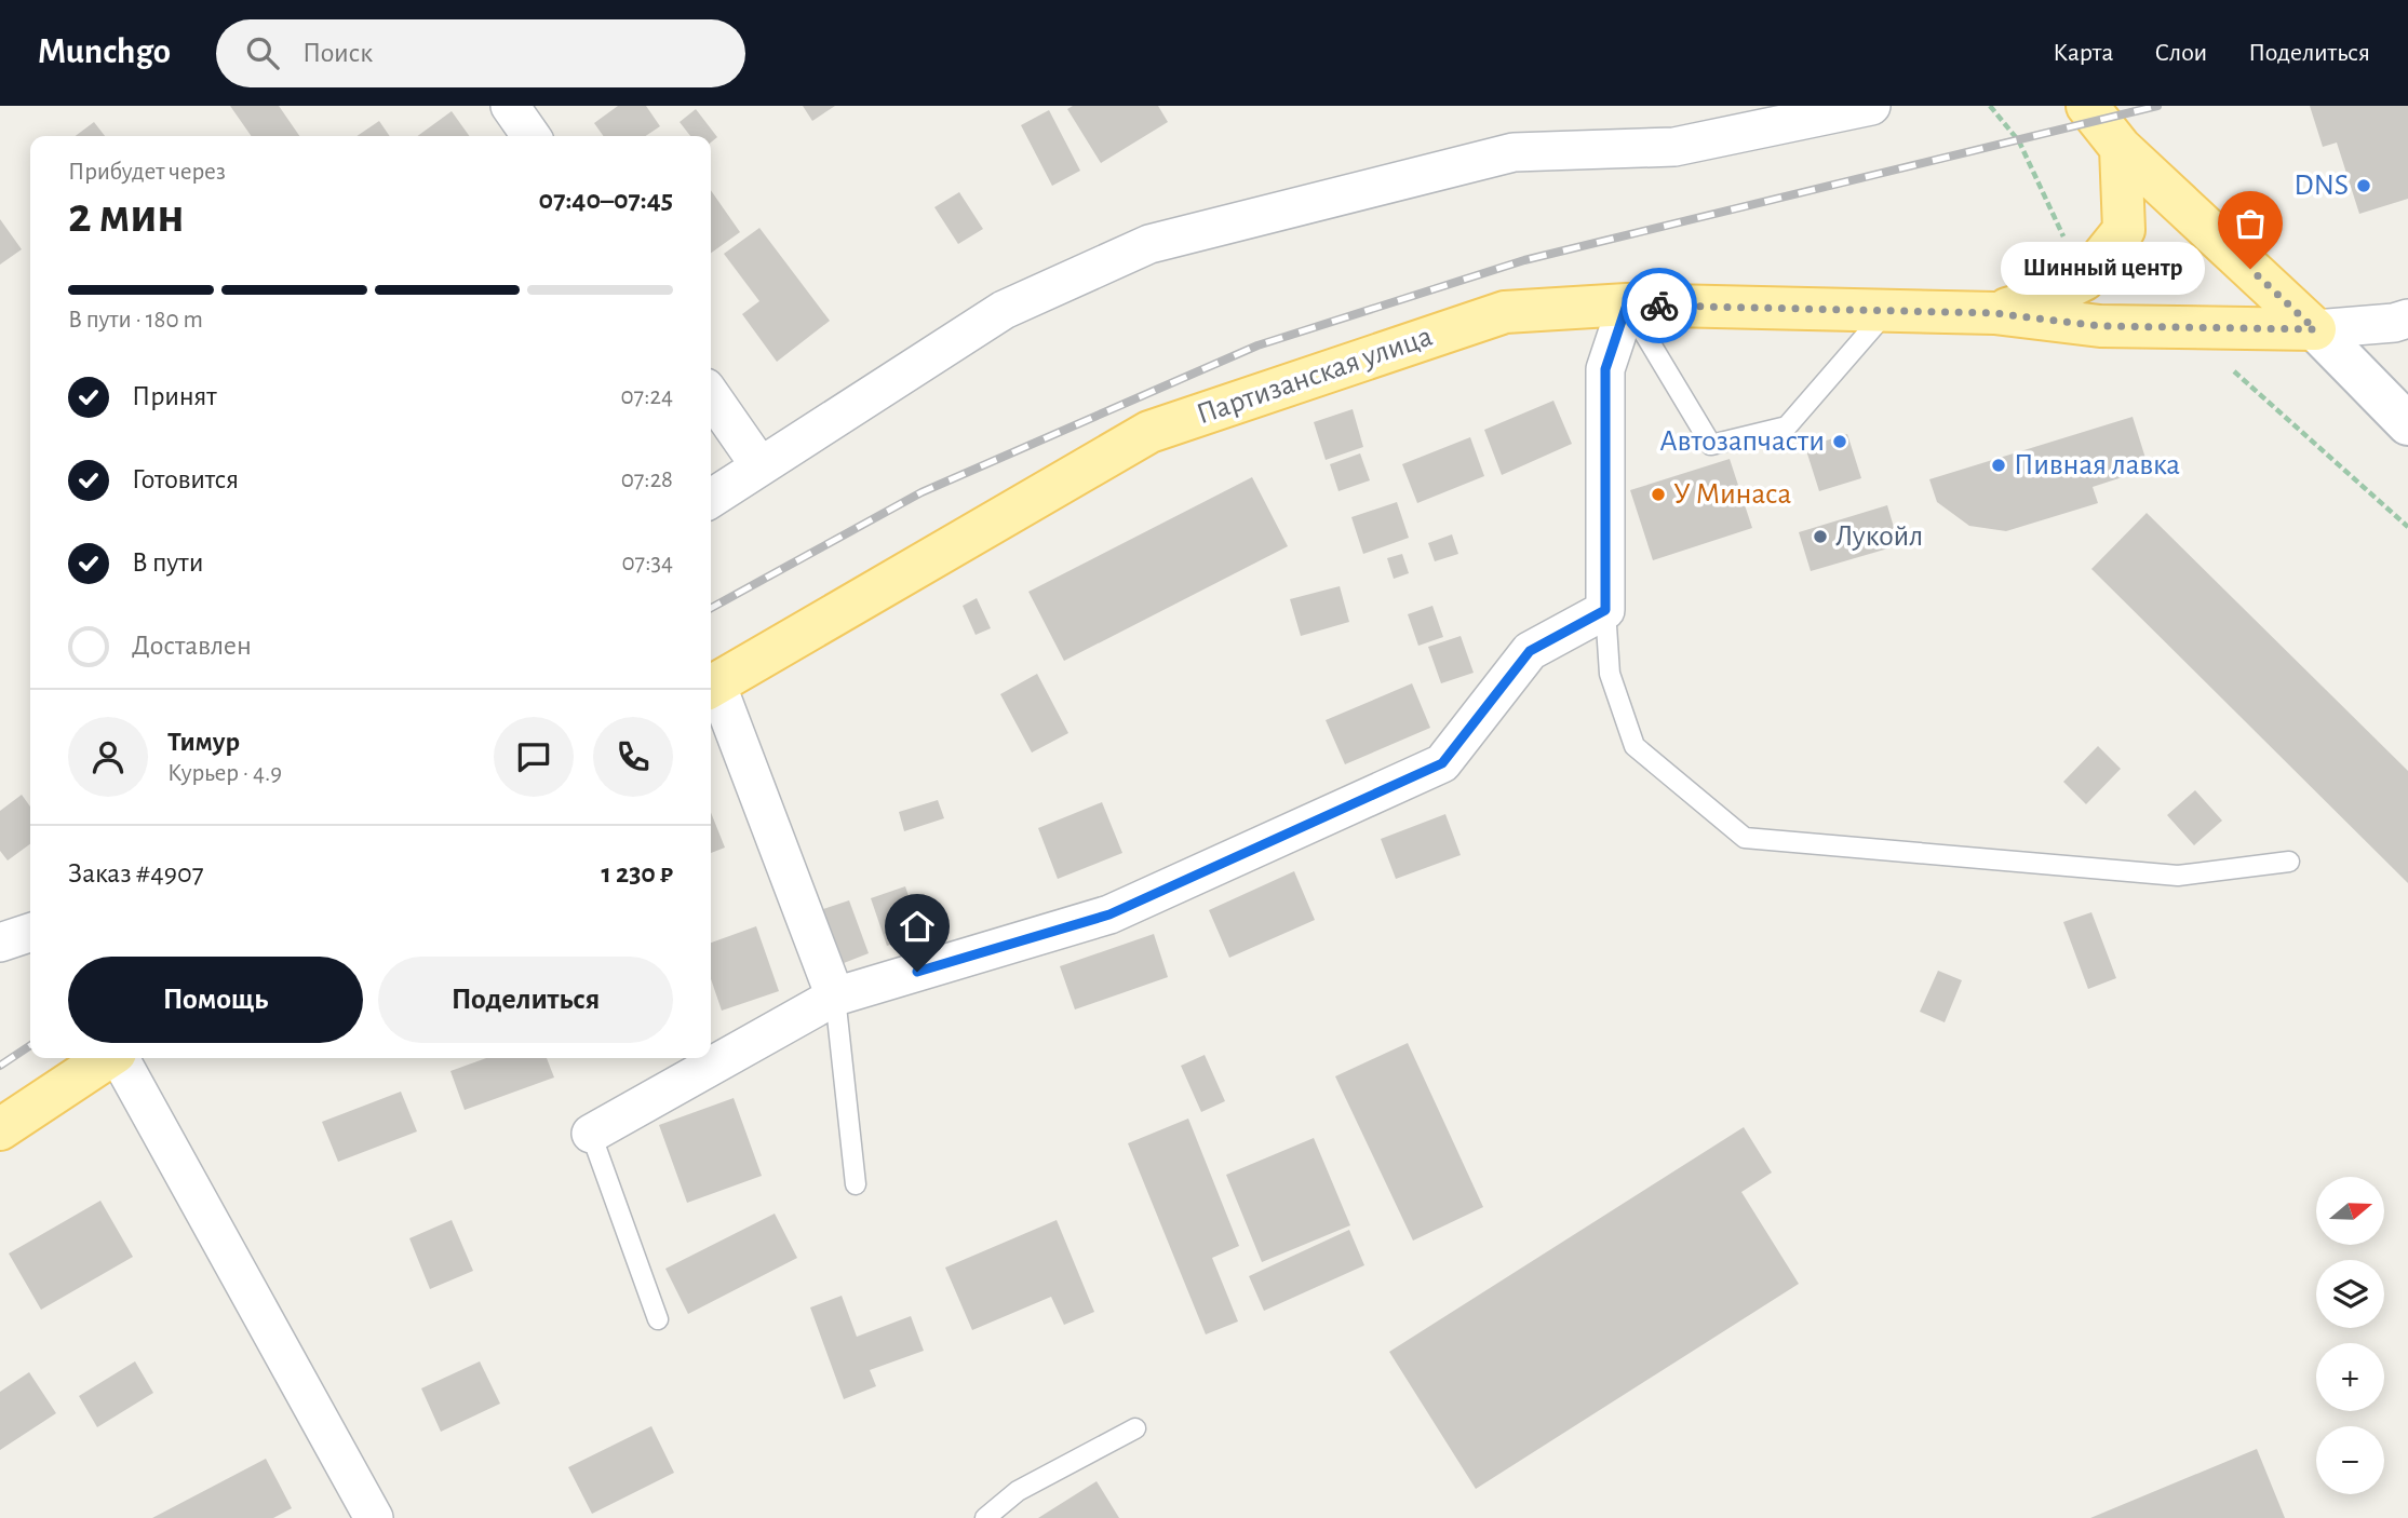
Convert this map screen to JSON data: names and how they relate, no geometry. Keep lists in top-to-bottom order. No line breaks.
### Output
{"streets":{"main road":["Партизанская улица"]},"places":["DNS","Шинный центр","Автозапчасти","Пивная лавка","У Минаса","Лукойл"],"north":"right","page":{"header":"Munchgo","search":"Поиск","nav":["Карта","Слои","Поделиться"],"heading":["2 мин","Прибудет через","07:40–07:45"],"panel":["Тимур","Курьер · 4.9","Заказ #4907","1 230 ₽"],"bubble":"Шинный центр","bar":"В пути · 180 m","list":[["Принят","07:24"],["Готовится","07:28"],["В пути","07:34"],"Доставлен"],"buttons":["Помощь","Поделиться"],"map_buttons":["+","−"]}}
